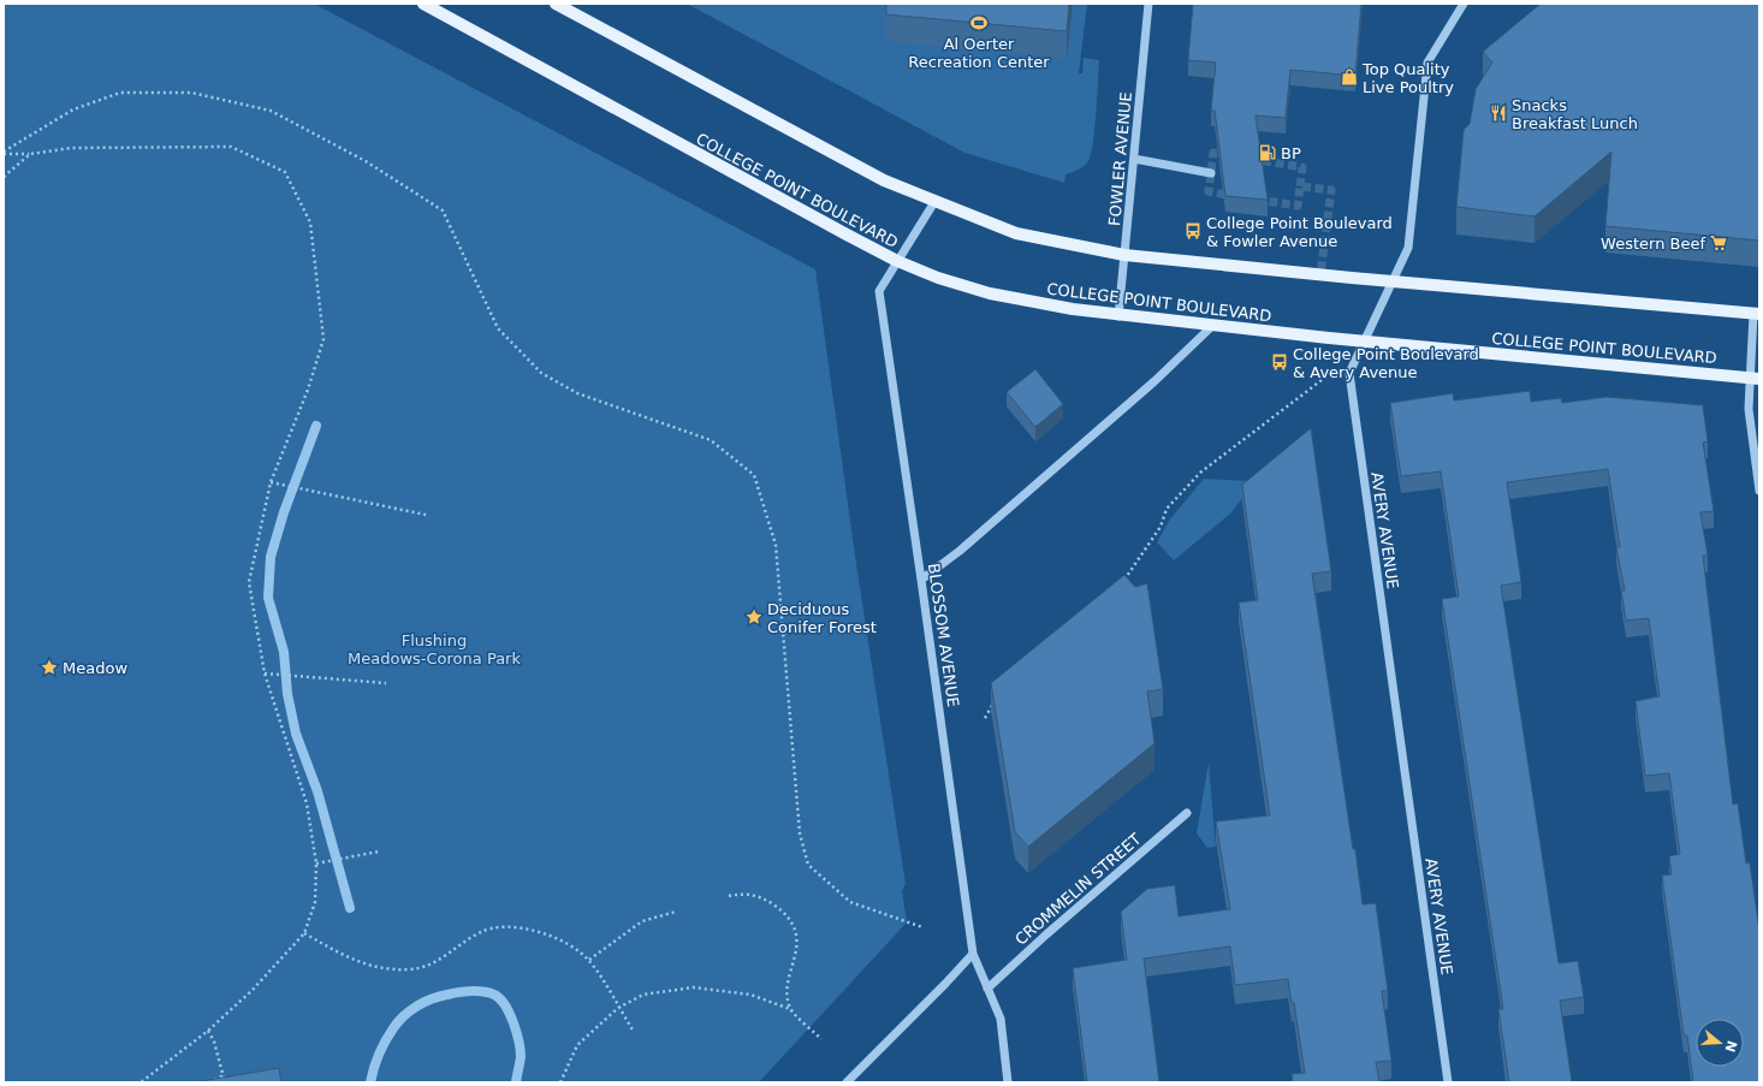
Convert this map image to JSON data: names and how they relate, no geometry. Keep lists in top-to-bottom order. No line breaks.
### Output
{"streets":{"main road":["COLLEGE POINT BOULEVARD"],"street":["FOWLER AVENUE","AVERY AVENUE","BLOSSOM AVENUE","CROMMELIN STREET"]},"crossings":[["FOWLER AVENUE","COLLEGE POINT BOULEVARD"],["COLLEGE POINT BOULEVARD","AVERY AVENUE"],["COLLEGE POINT BOULEVARD","BLOSSOM AVENUE"],["BLOSSOM AVENUE","CROMMELIN STREET"]],"parks":["Flushing Meadows-Corona Park"],"places":{"sports":["Al Oerter Recreation Center"],"shop":["Top Quality Live Poultry"],"restaurant":["Snacks Breakfast Lunch"],"fuel station":["BP"],"bus stop":["College Point Boulevard & Fowler Avenue","College Point Boulevard & Avery Avenue"],"supermarket":["Western Beef"],"place":["Deciduous Conifer Forest","Meadow"]},"north":"right"}
